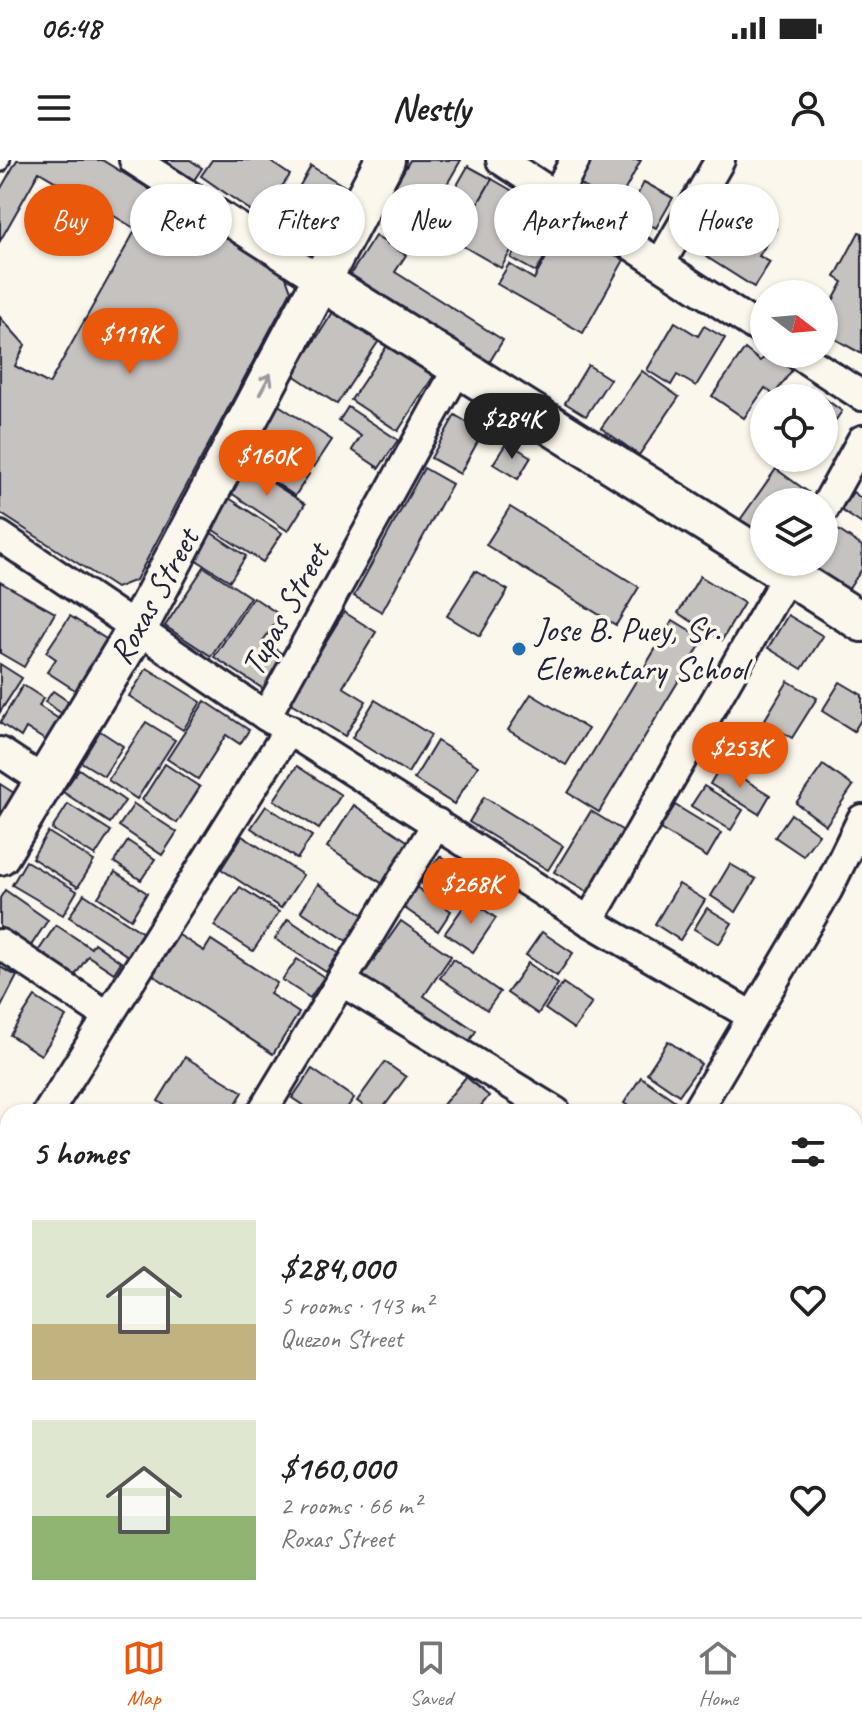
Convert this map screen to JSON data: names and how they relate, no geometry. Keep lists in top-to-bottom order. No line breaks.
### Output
{"streets":{"street":["Roxas Street","Tupas Street"]},"one_way":["Roxas Street"],"places":["Jose B. Puey, Sr. Elementary School"],"north":"right","page":{"status":"06:48","header":"Nestly","chip":["Buy","Rent","Filters","New","Apartment","House"],"price":["$119K","$284K","$160K","$253K","$268K"],"heading":"5 homes","list":[{"name":"$284,000","note":"5 rooms · 143 m² · Quezon Street"},{"name":"$160,000","note":"2 rooms · 66 m² · Roxas Street"}],"tabs":["Map","Saved","Home"]}}
